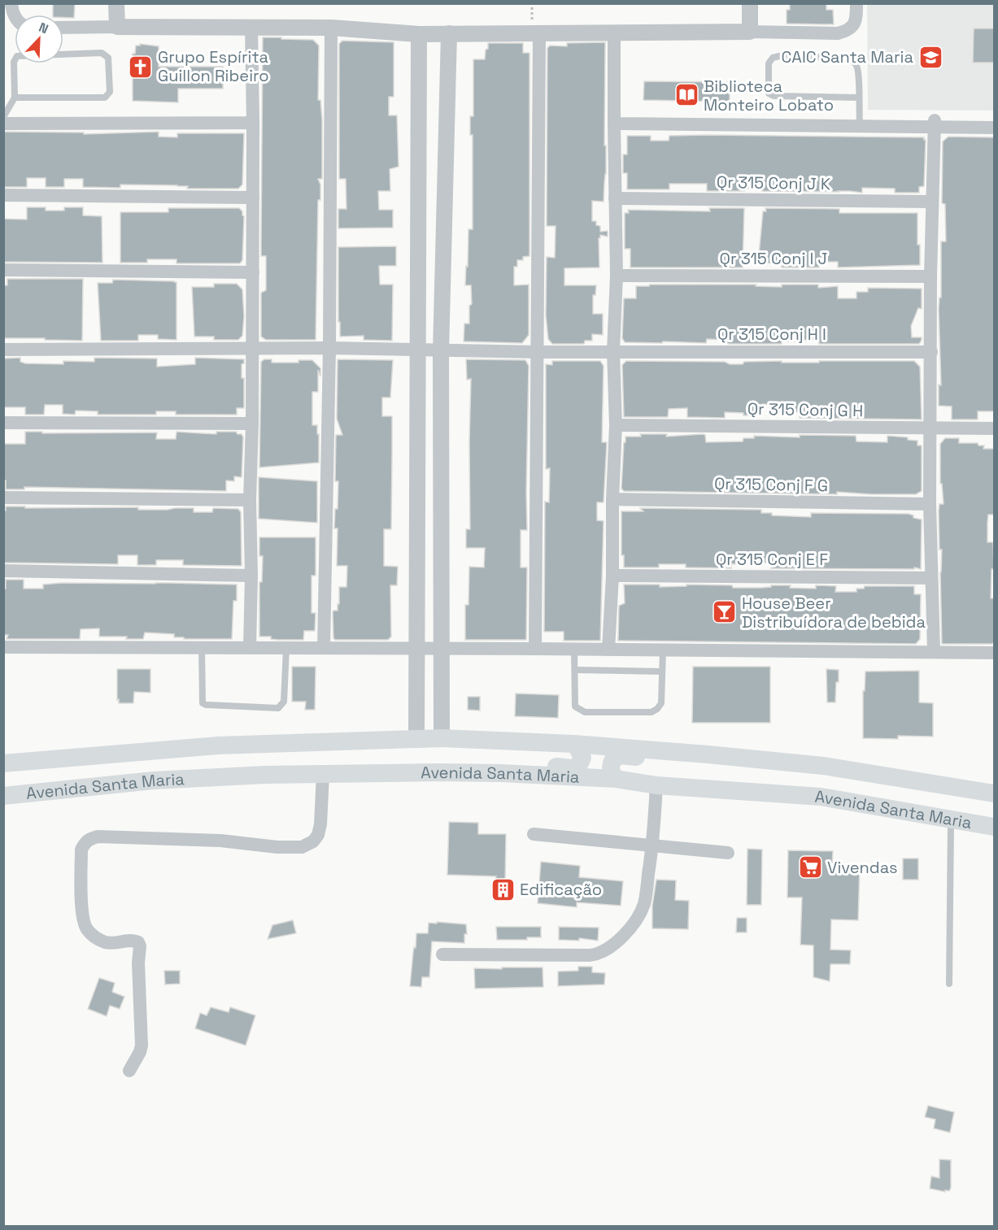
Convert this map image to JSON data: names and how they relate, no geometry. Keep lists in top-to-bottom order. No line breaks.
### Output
{"streets":{"main road":["Avenida Santa Maria"],"street":["Qr 315 Conj J K","Qr 315 Conj I J","Qr 315 Conj H I","Qr 315 Conj G H","Qr 315 Conj F G","Qr 315 Conj E F"]},"places":{"school or university":["CAIC Santa Maria"],"church":["Grupo Espírita Guillon Ribeiro"],"library":["Biblioteca Monteiro Lobato"],"bar":["House Beer Distribuídora de bebida"],"supermarket":["Vivendas"],"building":["Edificação"]},"north":"top right"}
